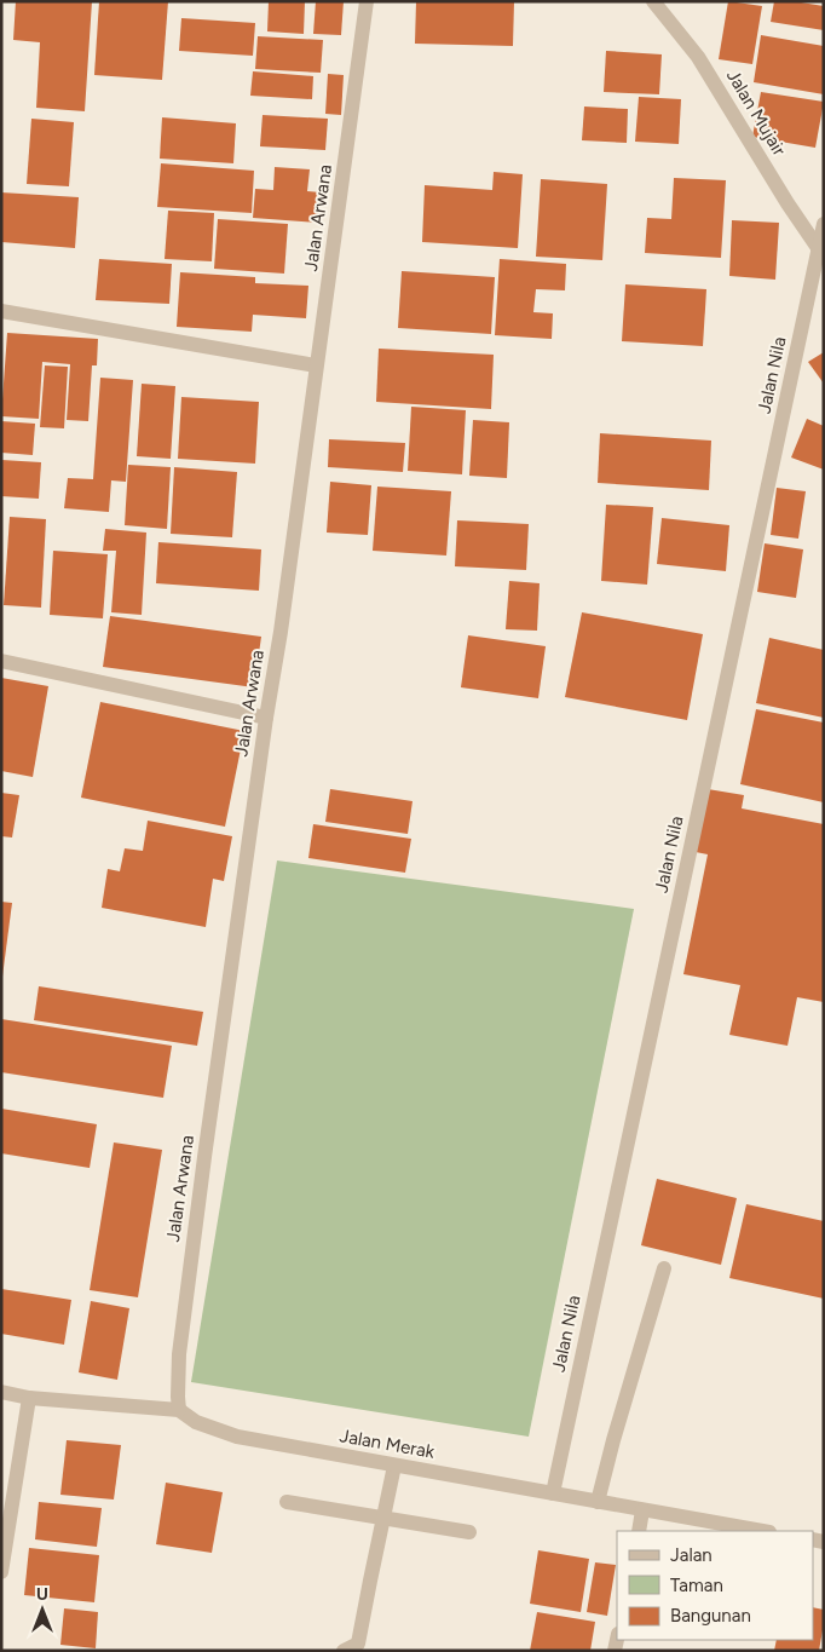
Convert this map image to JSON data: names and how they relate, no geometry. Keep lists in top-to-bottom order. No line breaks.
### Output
{"streets":{"street":["Jalan Mujair","Jalan Arwana","Jalan Nila","Jalan Merak"]},"crossings":[["Jalan Mujair","Jalan Nila"],["Jalan Arwana","Jalan Merak"],["Jalan Nila","Jalan Merak"]],"legend":["Jalan","Taman","Bangunan"],"north":"top"}
